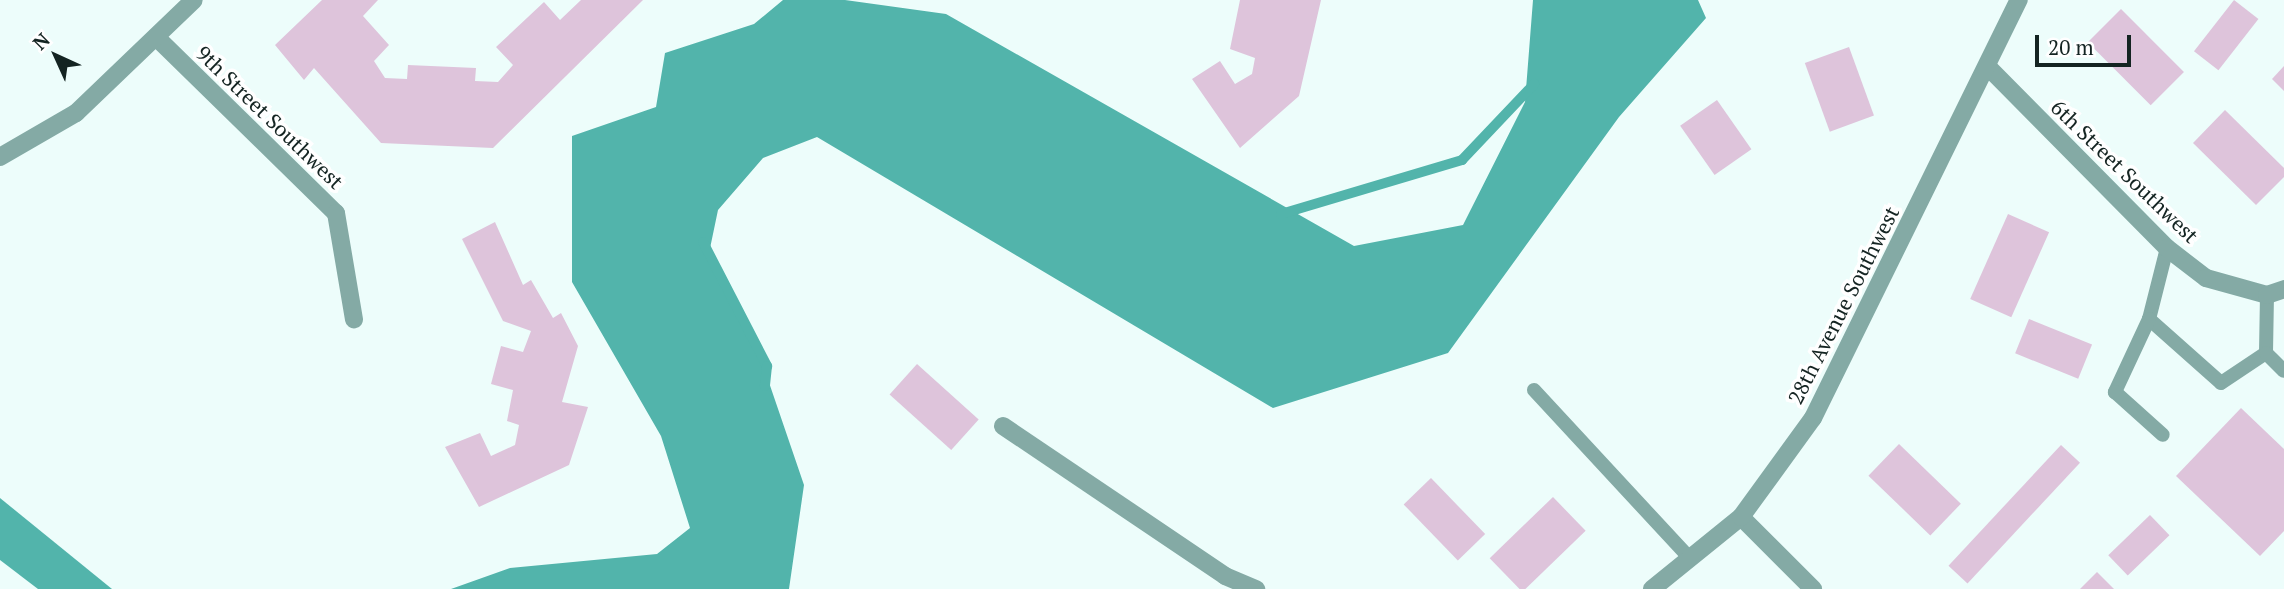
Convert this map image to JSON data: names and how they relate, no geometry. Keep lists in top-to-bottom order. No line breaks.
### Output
{"streets":{"street":["9th Street Southwest","6th Street Southwest","28th Avenue Southwest"]},"crossings":[["6th Street Southwest","28th Avenue Southwest"]],"scale_bar":"20 m","north":"top left"}
